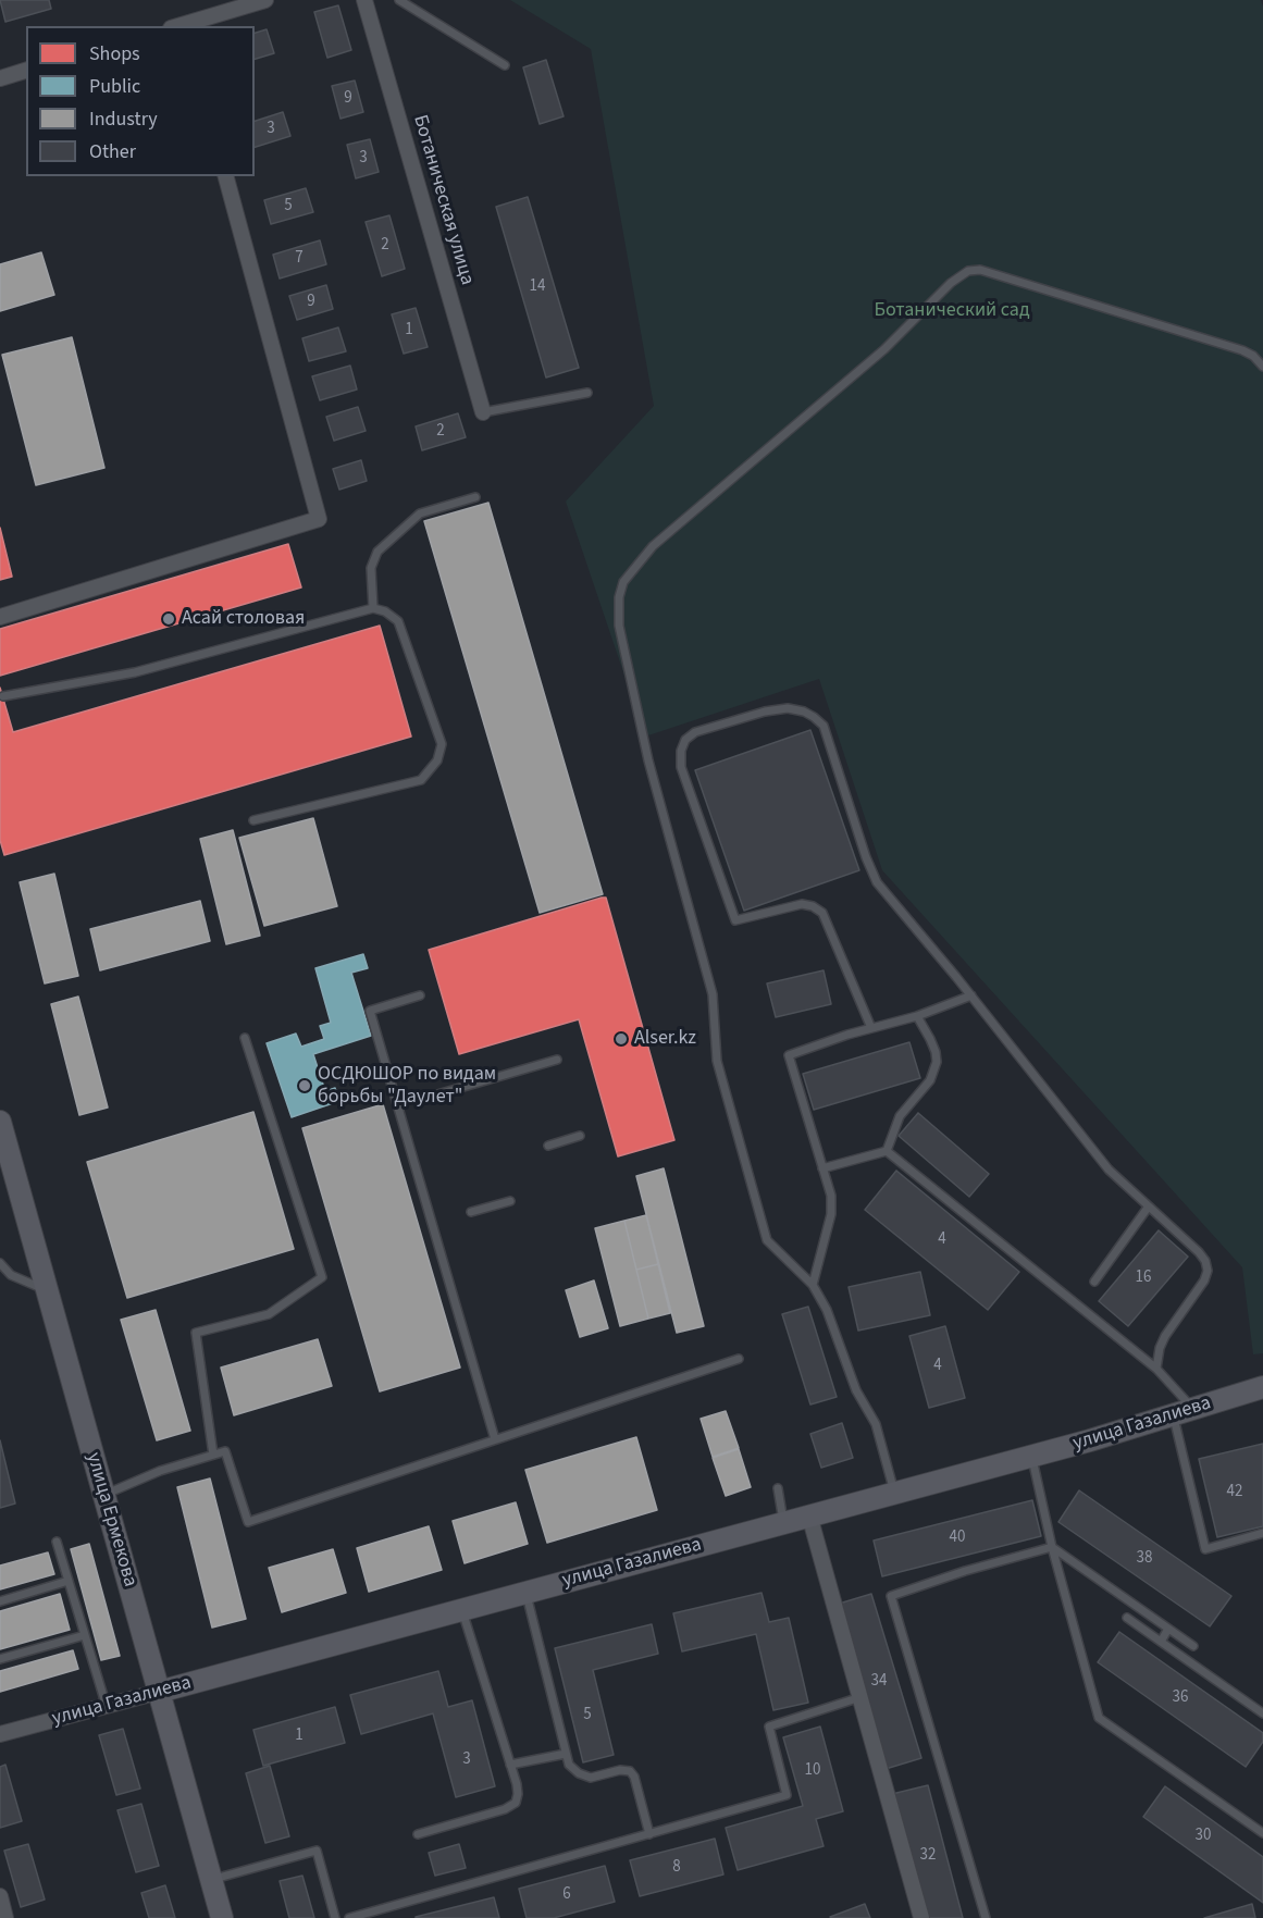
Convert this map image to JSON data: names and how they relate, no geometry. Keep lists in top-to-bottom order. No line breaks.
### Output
{"streets":{"main road":["улица Газалиева","улица Ермекова"],"street":["Ботаническая улица"]},"crossings":[["улица Газалиева","улица Ермекова"]],"parks":["Ботанический сад"],"places":["Асай столовая","Alser.kz","ОСДЮШОР по видам борьбы \"Даулет\""],"house_numbers":["9","3","3","5","2","7","14","9","1","2","4","16","4","42","40","38","34","36","5","1","3","10","30","32","8","6"],"legend":["Shops","Public","Industry","Other"]}
